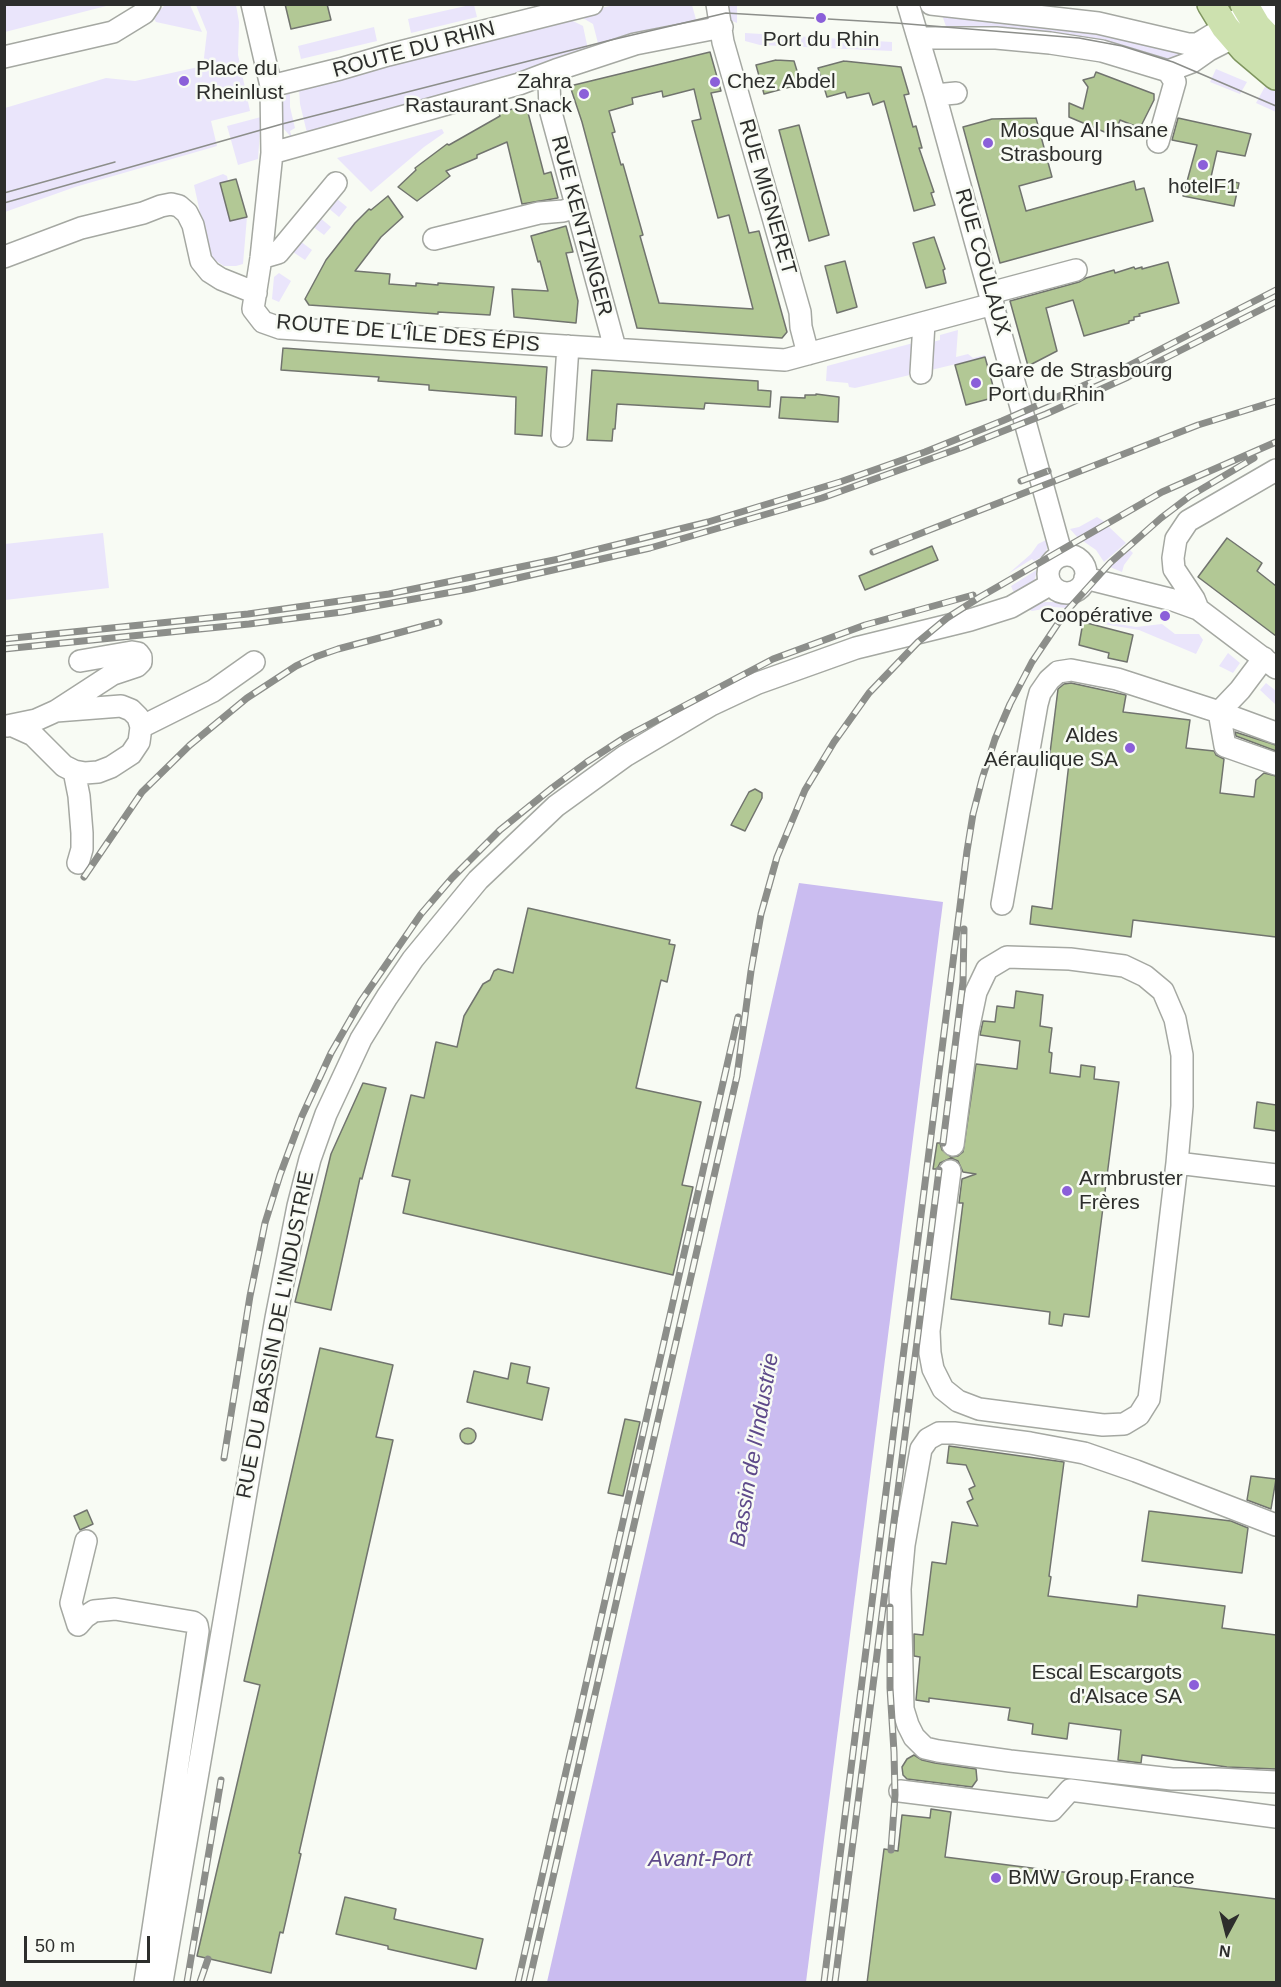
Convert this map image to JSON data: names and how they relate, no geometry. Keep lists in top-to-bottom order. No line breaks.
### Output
{"streets":{"street":["ROUTE DU RHIN","RUE MIGNERET","RUE KENTZINGER","RUE COULAUX","ROUTE DE L'ÎLE DES ÉPIS","RUE DU BASSIN DE L'INDUSTRIE"]},"crossings":[["RUE MIGNERET","ROUTE DE L'ÎLE DES ÉPIS"],["RUE KENTZINGER","ROUTE DE L'ÎLE DES ÉPIS"],["RUE COULAUX","ROUTE DE L'ÎLE DES ÉPIS"],["RUE COULAUX","RUE DU BASSIN DE L'INDUSTRIE"]],"water":["Bassin de l'Industrie","Avant-Port"],"places":["Port du Rhin","Place du Rheinlust","Chez Abdel","Zahra Rastaurant Snack","Mosque Al Ihsane Strasbourg","hotelF1","Gare de Strasbourg Port du Rhin","Coopérative","Aldes Aéraulique SA","Armbruster Frères","Escal Escargots d'Alsace SA","BMW Group France"],"scale_bar":"50 m","north":"bottom"}
